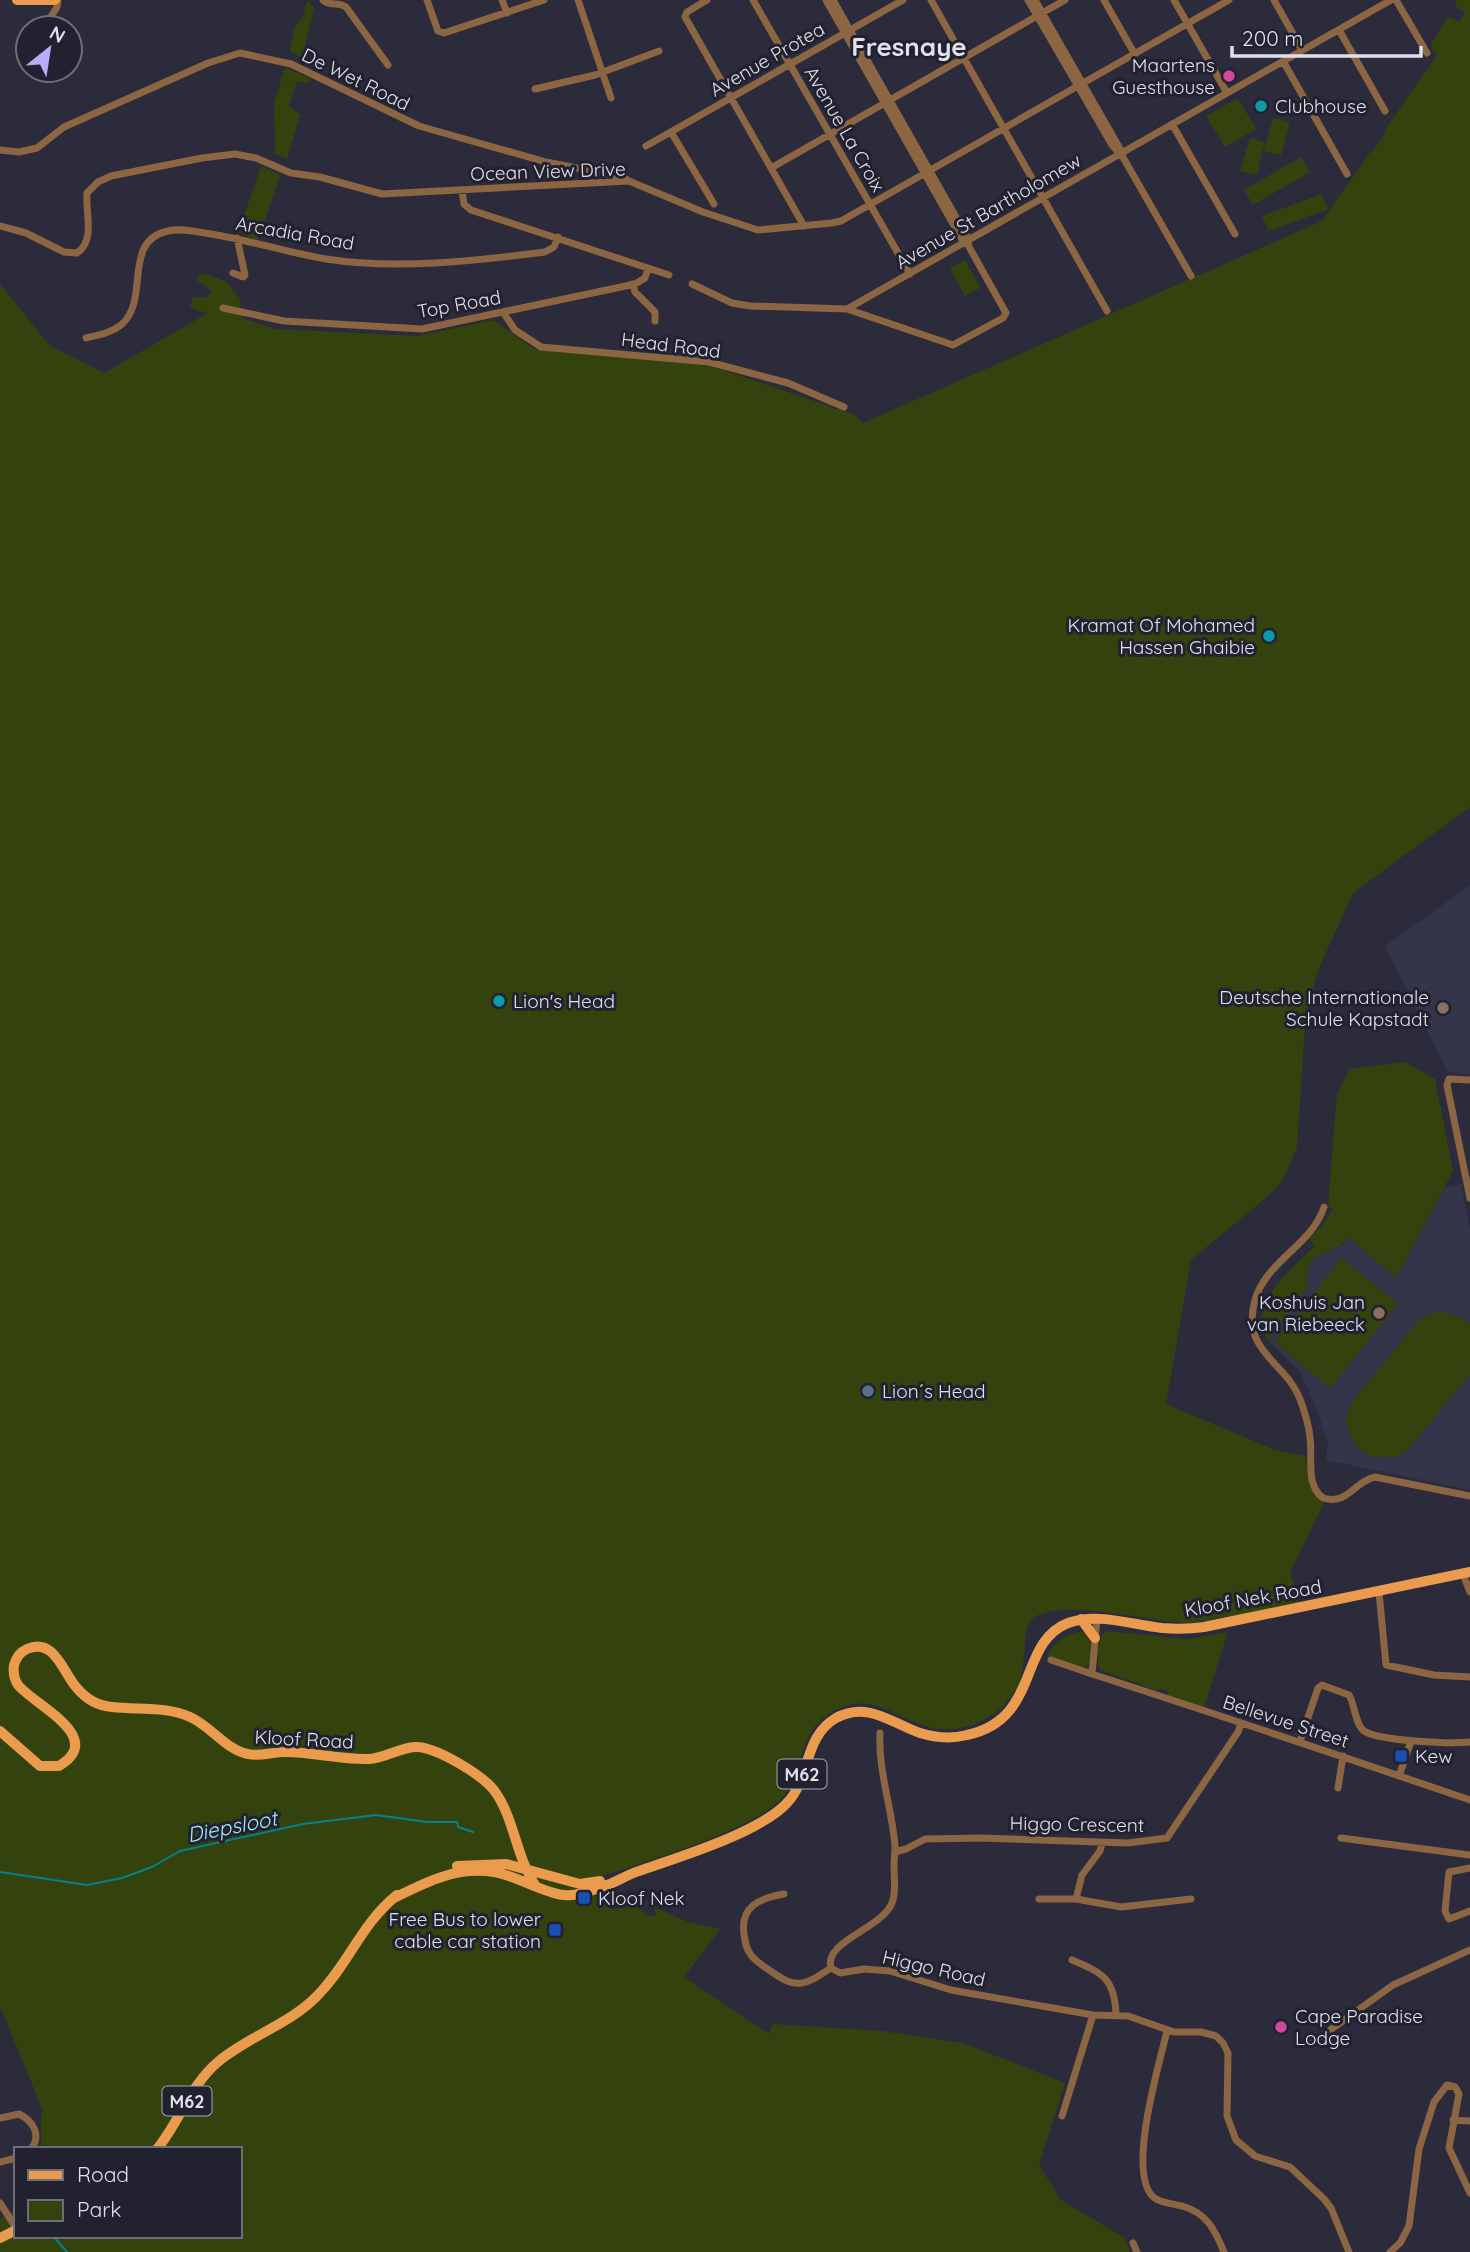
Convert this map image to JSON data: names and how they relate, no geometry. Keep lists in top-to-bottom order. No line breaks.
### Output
{"streets":{"main road":["Kloof Nek Road","Kloof Road","M62"],"street":["Avenue Protea","De Wet Road","Avenue La Croix","Ocean View Drive","Avenue St Bartholomew","Arcadia Road","Top Road","Head Road","Bellevue Street","Higgo Crescent","Higgo Road"]},"crossings":[["Avenue Protea","Avenue La Croix"],["De Wet Road","Ocean View Drive"],["Avenue La Croix","Ocean View Drive"],["Avenue La Croix","Avenue St Bartholomew"],["Top Road","Head Road"],["Kloof Nek Road","M62"],["Bellevue Street","Higgo Crescent"],["Kloof Road","M62"],["Higgo Crescent","Higgo Road"]],"districts":["Fresnaye"],"water":["Diepsloot"],"places":{"other":["Maartens Guesthouse","Clubhouse","Kramat Of Mohamed Hassen Ghaibie","Lion's Head","Deutsche Internationale Schule Kapstadt","Koshuis Jan van Riebeeck","Lion´s Head","Cape Paradise Lodge"],"transit":["Kew","Kloof Nek","Free Bus to lower cable car station"]},"legend":["Road","Park"],"scale_bar":"200 m","north":"top right"}
